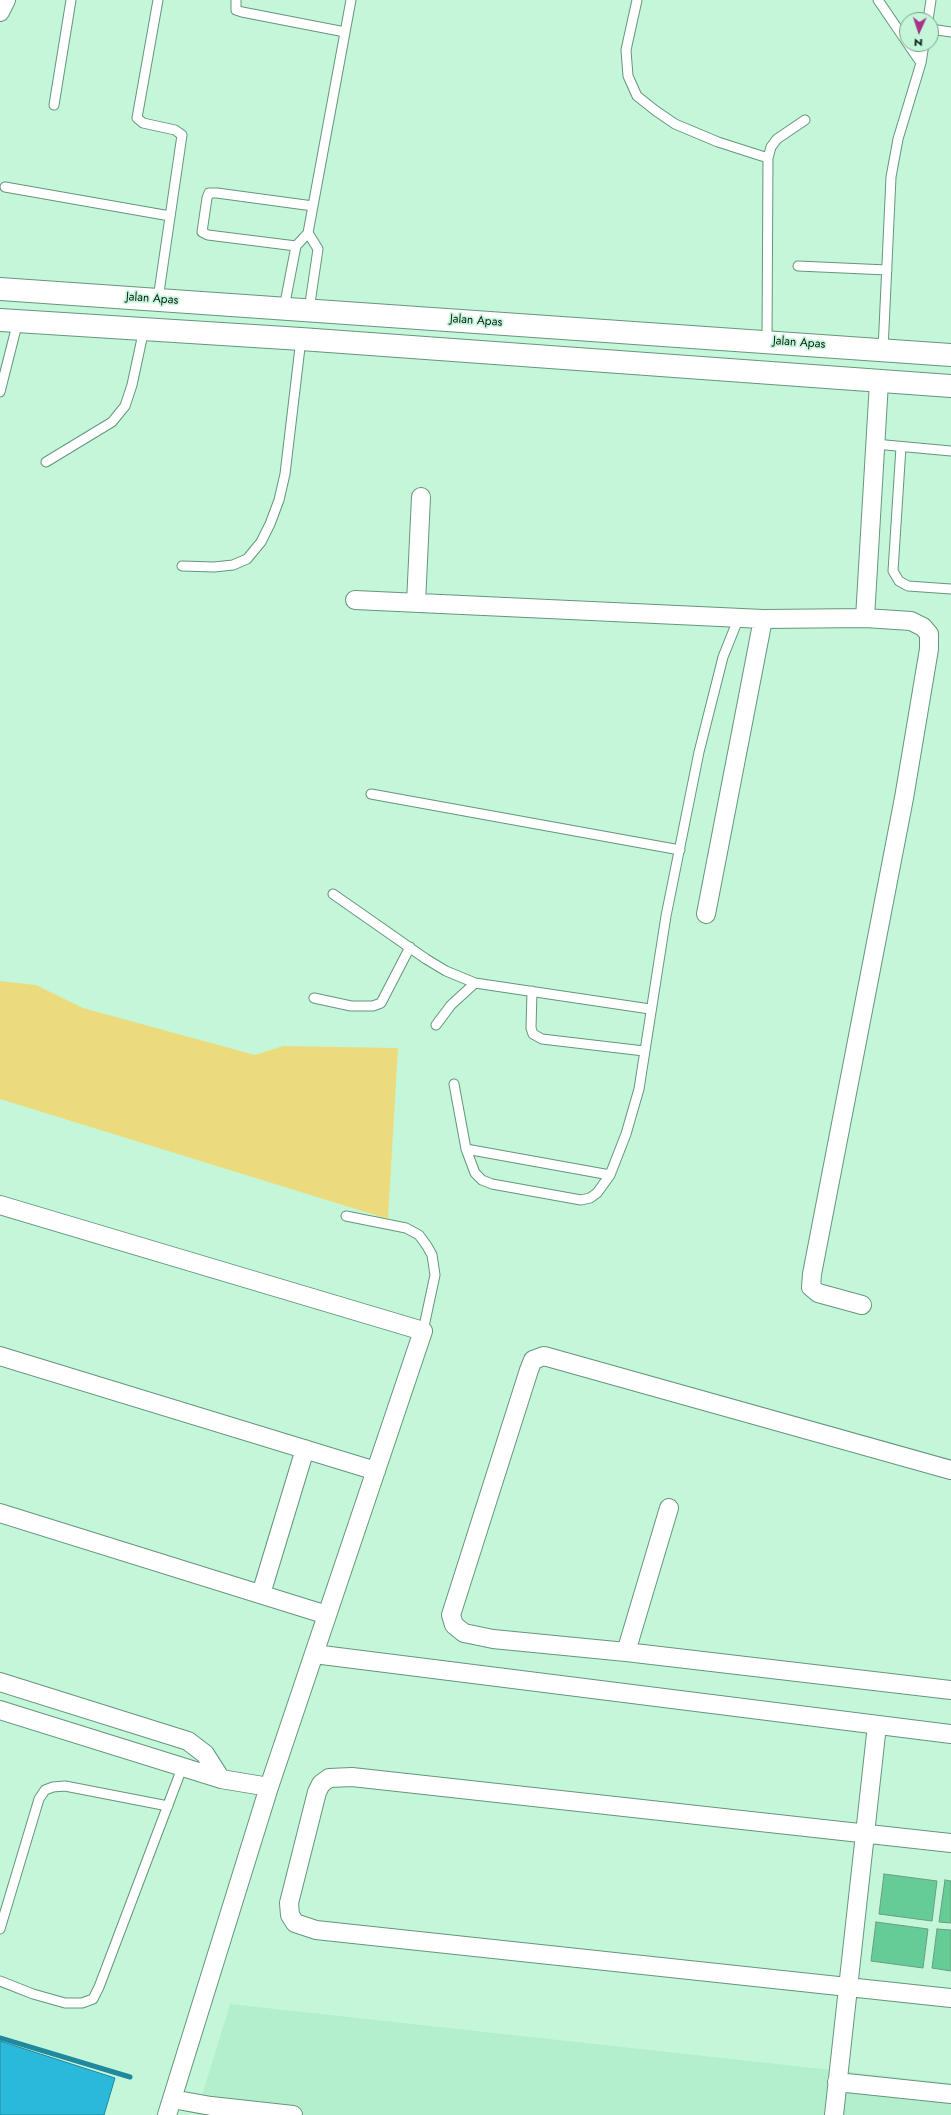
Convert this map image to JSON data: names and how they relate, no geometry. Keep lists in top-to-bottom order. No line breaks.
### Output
{"streets":{"highway":["Jalan Apas"]},"north":"bottom"}
